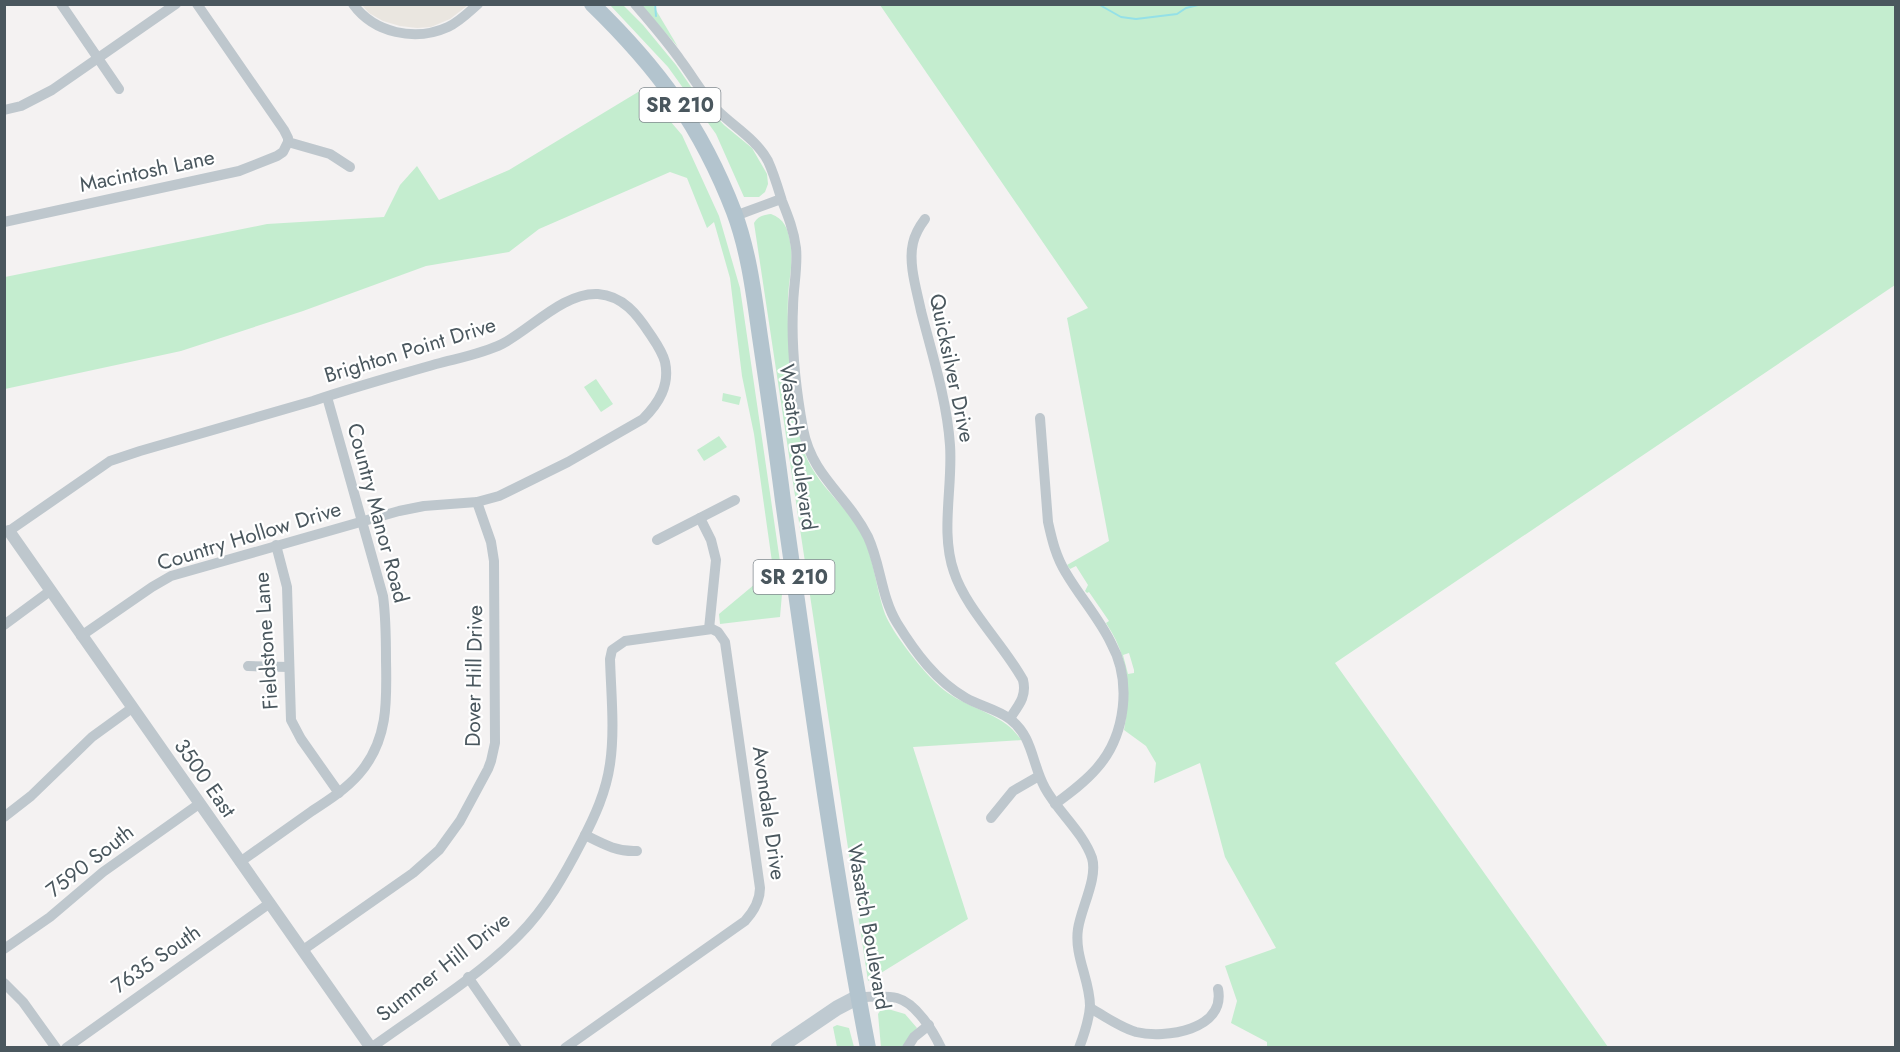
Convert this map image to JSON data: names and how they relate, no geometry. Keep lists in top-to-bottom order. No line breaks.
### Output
{"streets":{"main road":["SR 210","Wasatch Boulevard"],"street":["Macintosh Lane","Brighton Point Drive","Quicksilver Drive","Country Manor Road","Country Hollow Drive","Fieldstone Lane","Dover Hill Drive","3500 East","Avondale Drive","7590 South","7635 South","Summer Hill Drive"]},"crossings":[["Brighton Point Drive","Country Manor Road"],["Brighton Point Drive","Country Hollow Drive"],["Brighton Point Drive","Dover Hill Drive"],["Brighton Point Drive","3500 East"],["Country Manor Road","Country Hollow Drive"],["Country Manor Road","Fieldstone Lane"],["Country Manor Road","3500 East"],["Country Hollow Drive","Fieldstone Lane"],["Country Hollow Drive","Dover Hill Drive"],["Country Hollow Drive","3500 East"],["Dover Hill Drive","3500 East"],["3500 East","7590 South"],["3500 East","7635 South"],["3500 East","Summer Hill Drive"],["Avondale Drive","Summer Hill Drive"]]}
